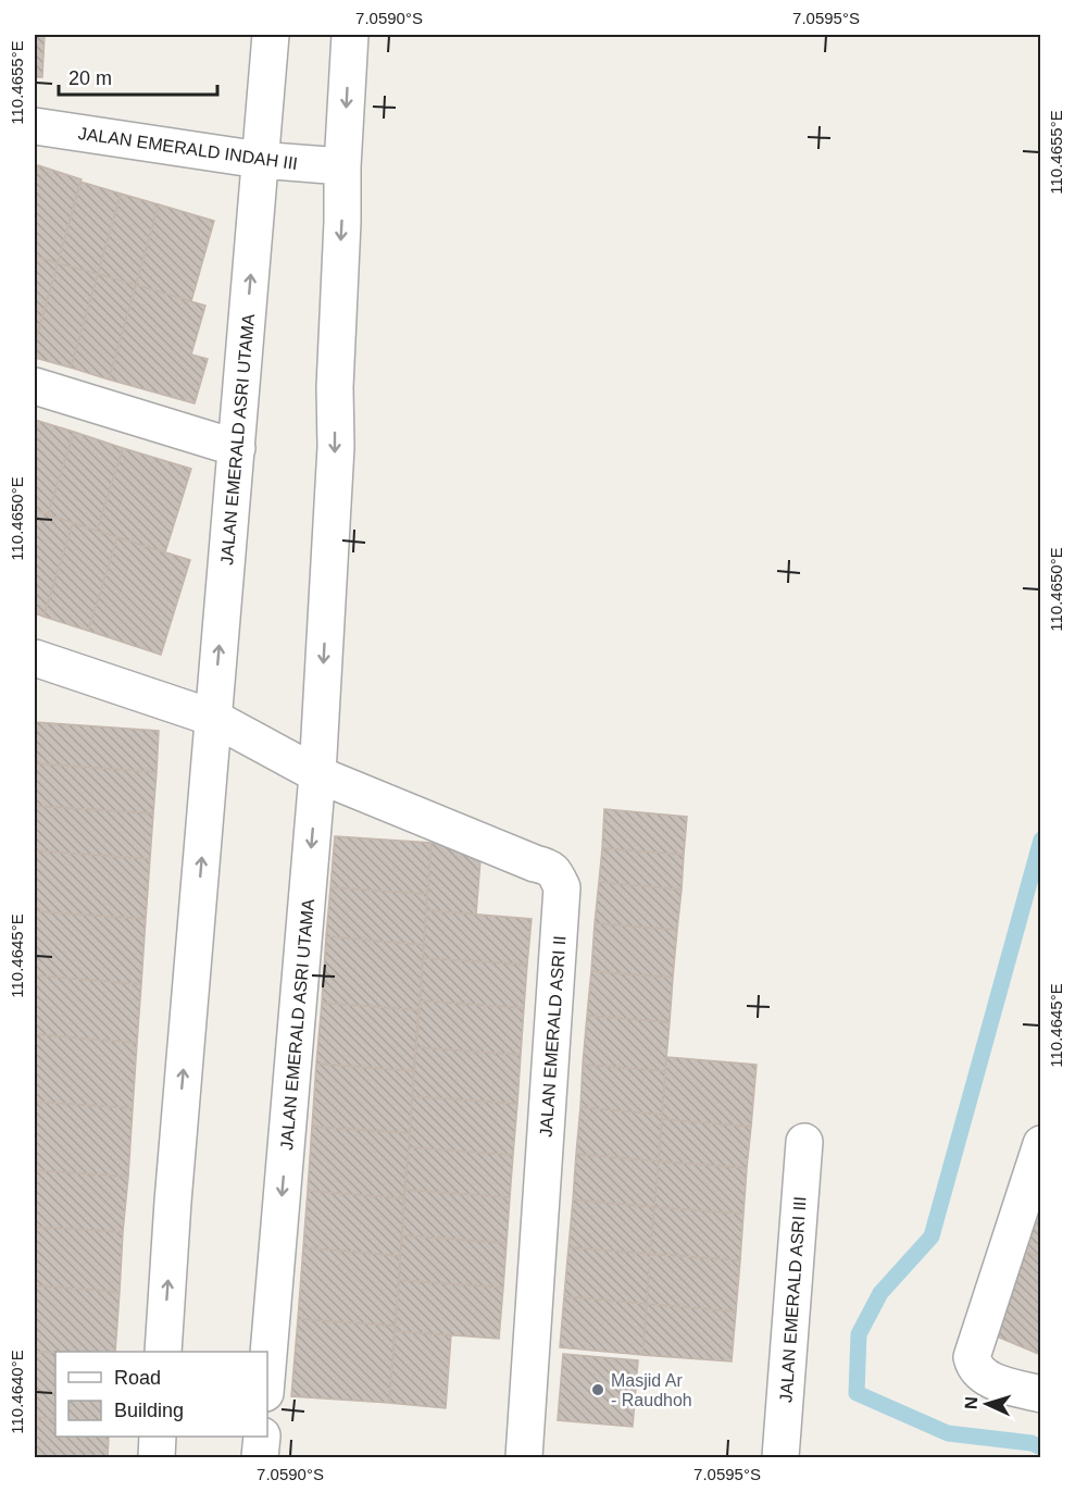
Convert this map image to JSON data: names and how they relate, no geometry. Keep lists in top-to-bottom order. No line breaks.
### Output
{"streets":{"street":["JALAN EMERALD INDAH III","JALAN EMERALD ASRI UTAMA","JALAN EMERALD ASRI II","JALAN EMERALD ASRI III"]},"crossings":[["JALAN EMERALD INDAH III","JALAN EMERALD ASRI UTAMA"],["JALAN EMERALD ASRI UTAMA","JALAN EMERALD ASRI II"]],"places":["Masjid Ar - Raudhoh"],"legend":["Road","Building"],"scale_bar":"20 m","north":"left","coordinates":["7.0590°S","7.0595°S","110.4655°E","110.4650°E","110.4645°E","110.4640°E"]}
